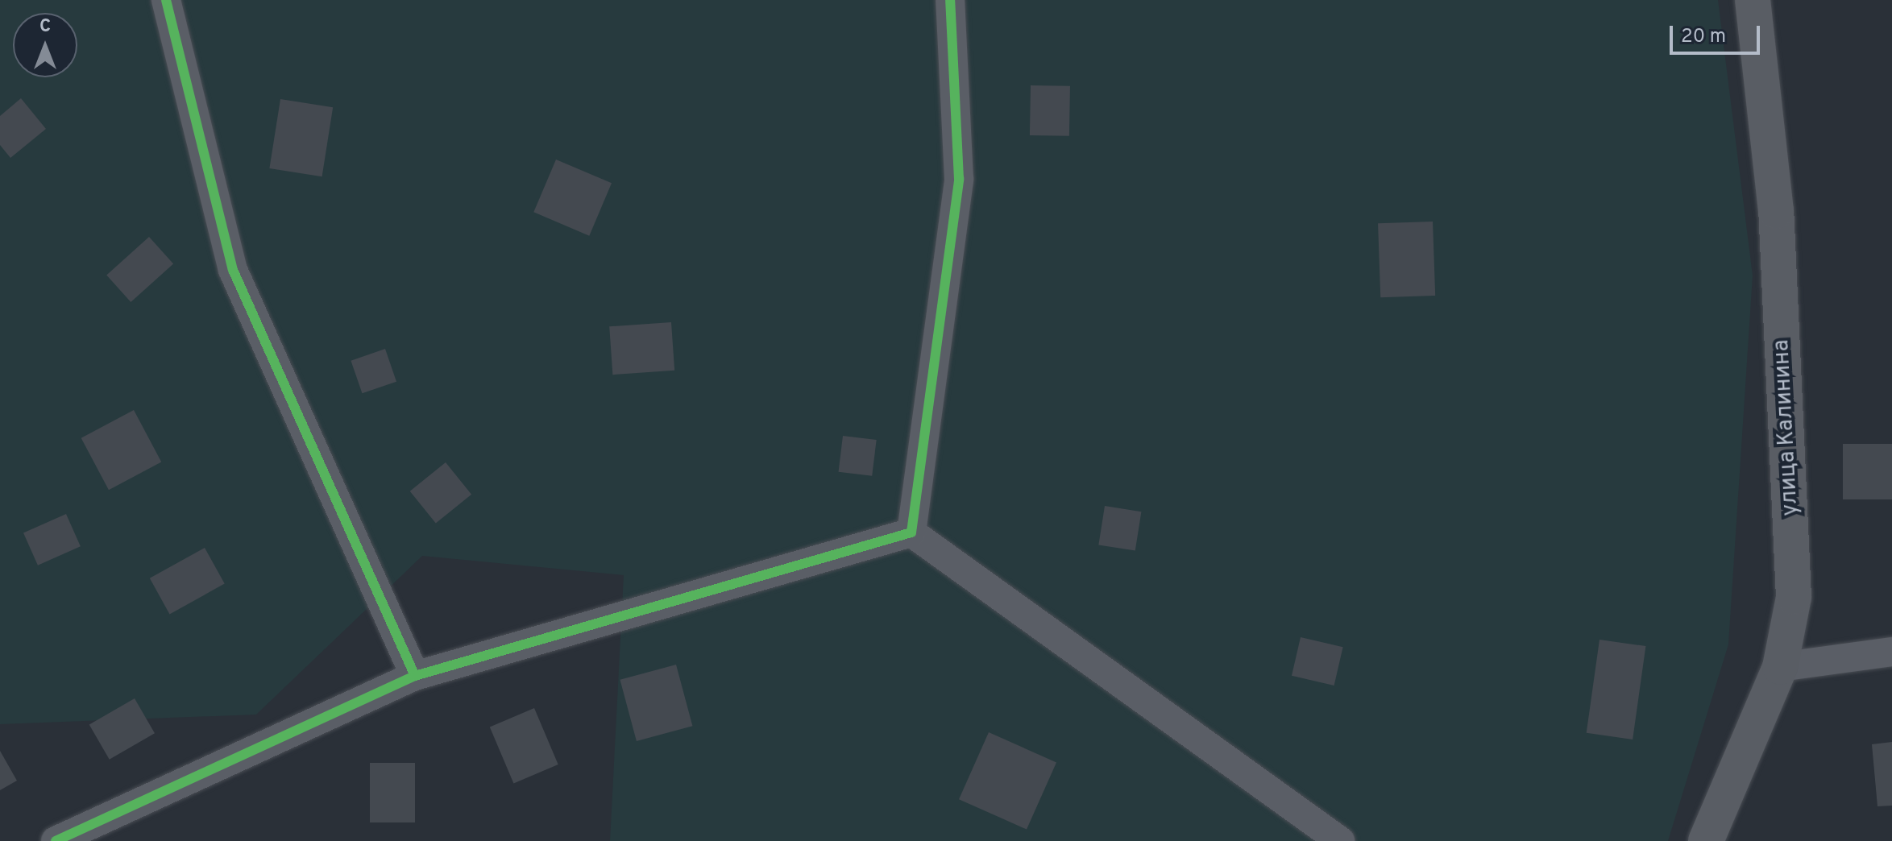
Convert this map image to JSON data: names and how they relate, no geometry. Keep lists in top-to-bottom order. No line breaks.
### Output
{"streets":{"main road":["улица Калинина"]},"scale_bar":"20 m","north":"top"}
